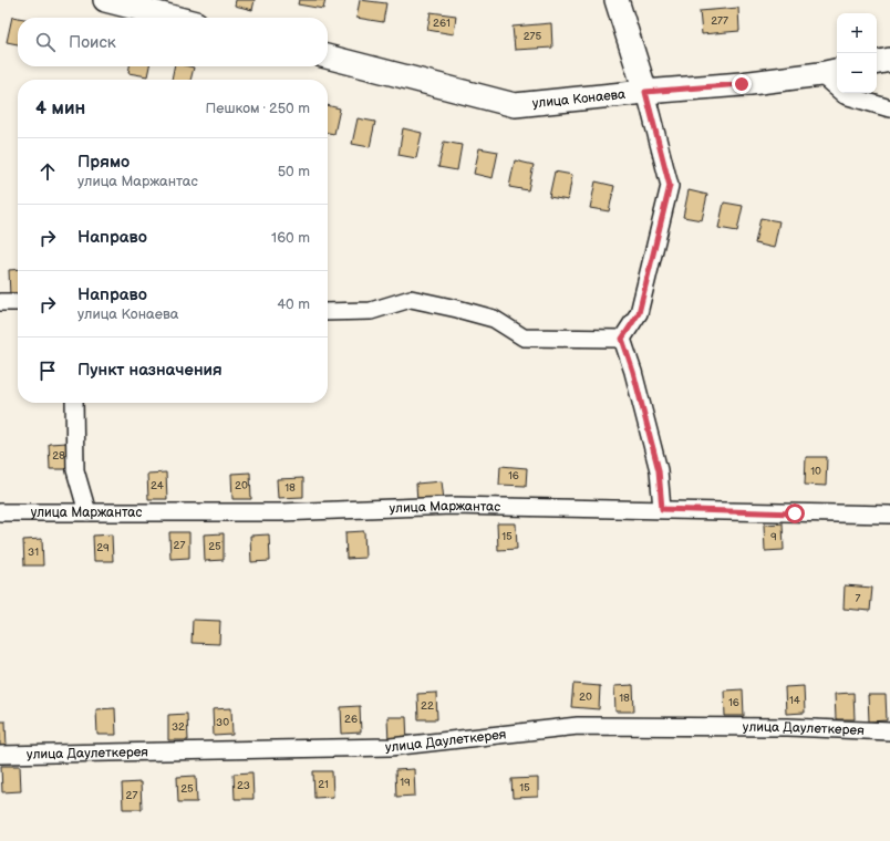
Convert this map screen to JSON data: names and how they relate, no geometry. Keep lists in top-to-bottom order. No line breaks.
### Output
{"streets":{"street":["улица Конаева","улица Маржантас","улица Даулеткерея"]},"house_numbers":["277","261","275","28","10","16","24","20","18","15","9","27","25","29","31","7","20","18","14","16","22","26","30","32","19","21","23","15","25","27"],"page":{"map_buttons":["+","−"],"search":"Поиск","heading":["4 мин","Пешком · 250 m"],"list":[["Прямо","улица Маржантас","50 m"],["Направо","160 m"],["Направо","улица Конаева","40 m"],"Пункт назначения"]}}
